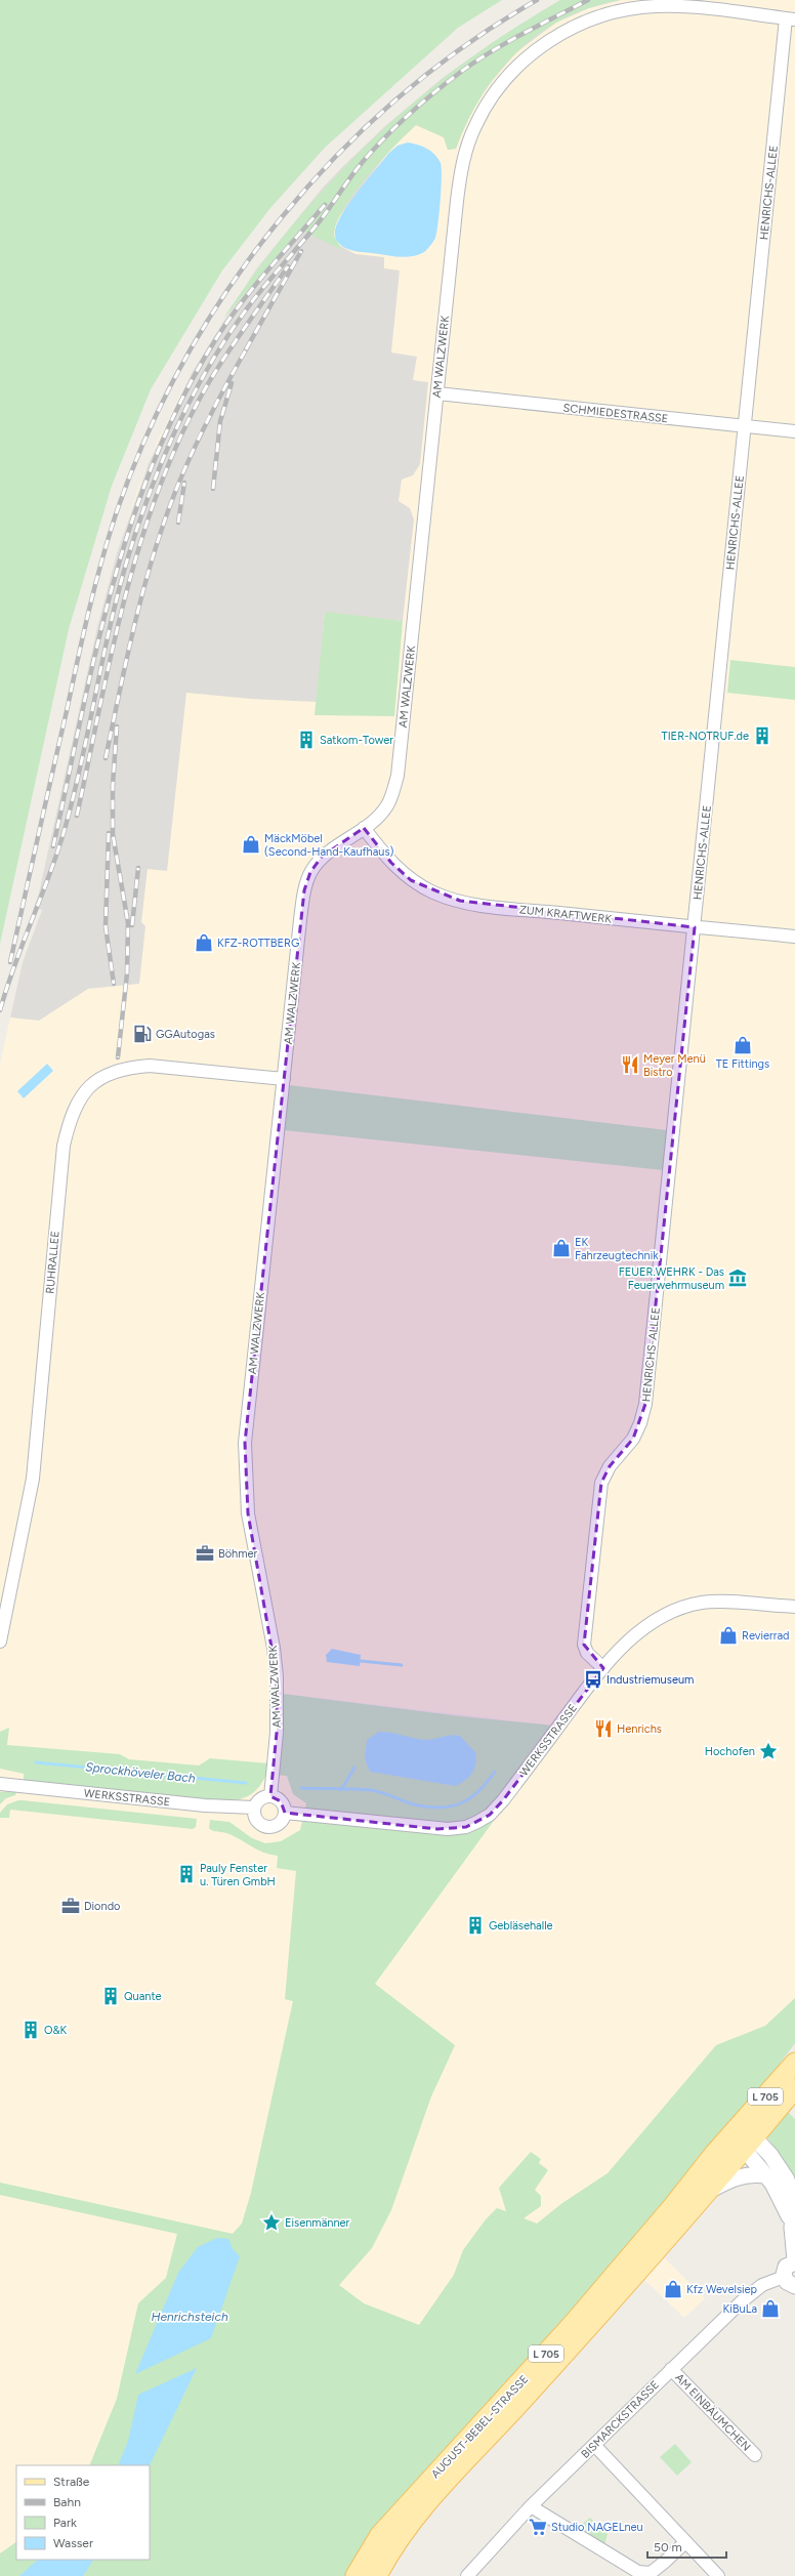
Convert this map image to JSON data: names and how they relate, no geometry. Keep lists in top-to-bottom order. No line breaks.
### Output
{"streets":{"main road":["L 705","AUGUST-BEBEL-STRASSE"],"street":["HENRICHS-ALLEE","AM WALZWERK","SCHMIEDESTRASSE","ZUM KRAFTWERK","RUHRALLEE","WERKSSTRASSE","AM EINBÄUMCHEN","BISMARCKSTRASSE"]},"crossings":[["HENRICHS-ALLEE","AM WALZWERK"],["HENRICHS-ALLEE","SCHMIEDESTRASSE"],["HENRICHS-ALLEE","ZUM KRAFTWERK"],["HENRICHS-ALLEE","WERKSSTRASSE"],["AM WALZWERK","SCHMIEDESTRASSE"],["AM WALZWERK","ZUM KRAFTWERK"],["AM WALZWERK","RUHRALLEE"],["AM WALZWERK","WERKSSTRASSE"],["L 705","AUGUST-BEBEL-STRASSE"],["AM EINBÄUMCHEN","BISMARCKSTRASSE"]],"water":["Sprockhöveler Bach","Henrichsteich"],"places":{"building":["TIER-NOTRUF.de","Satkom-Tower","Pauly Fenster u. Türen GmbH","Gebläsehalle","Quante","O&K"],"shop":["MäckMöbel (Second-Hand-Kaufhaus)","KFZ-ROTTBERG","TE Fittings","EK Fahrzeugtechnik","Revierrad","Kfz Wevelsiep","KiBuLa"],"fuel station":["GGAutogas"],"restaurant":["Meyer Menü Bistro","Henrichs"],"museum":["FEUER.WEHRK - Das Feuerwehrmuseum"],"office":["Böhmer","Diondo"],"bus stop":["Industriemuseum"],"place":["Hochofen","Eisenmänner"],"supermarket":["Studio NAGELneu"]},"legend":["Straße","Bahn","Park","Wasser"],"scale_bar":"50 m"}
